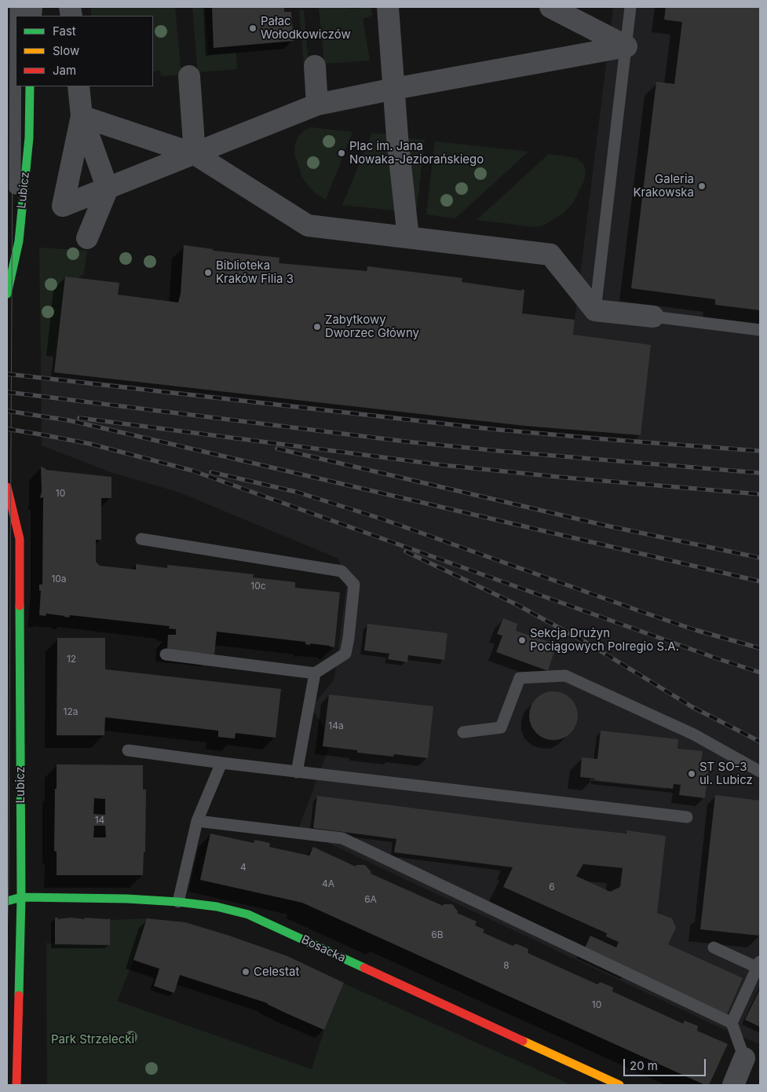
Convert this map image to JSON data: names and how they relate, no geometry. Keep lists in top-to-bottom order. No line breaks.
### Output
{"streets":{"street":["Lubicz","Bosacka"]},"crossings":[["Lubicz","Bosacka"]],"parks":["Park Strzelecki"],"places":["Pałac Wołodkowiczów","Plac im. Jana Nowaka-Jeziorańskiego","Galeria Krakowska","Biblioteka Kraków Filia 3","Zabytkowy Dworzec Główny","Sekcja Drużyn Pociągowych Polregio S.A.","ST SO-3 ul. Lubicz","Celestat"],"house_numbers":["10","10a","10c","12","12a","14a","14","4","4A","6","6A","6B","8","10"],"legend":["Fast","Slow","Jam"],"scale_bar":"20 m"}
